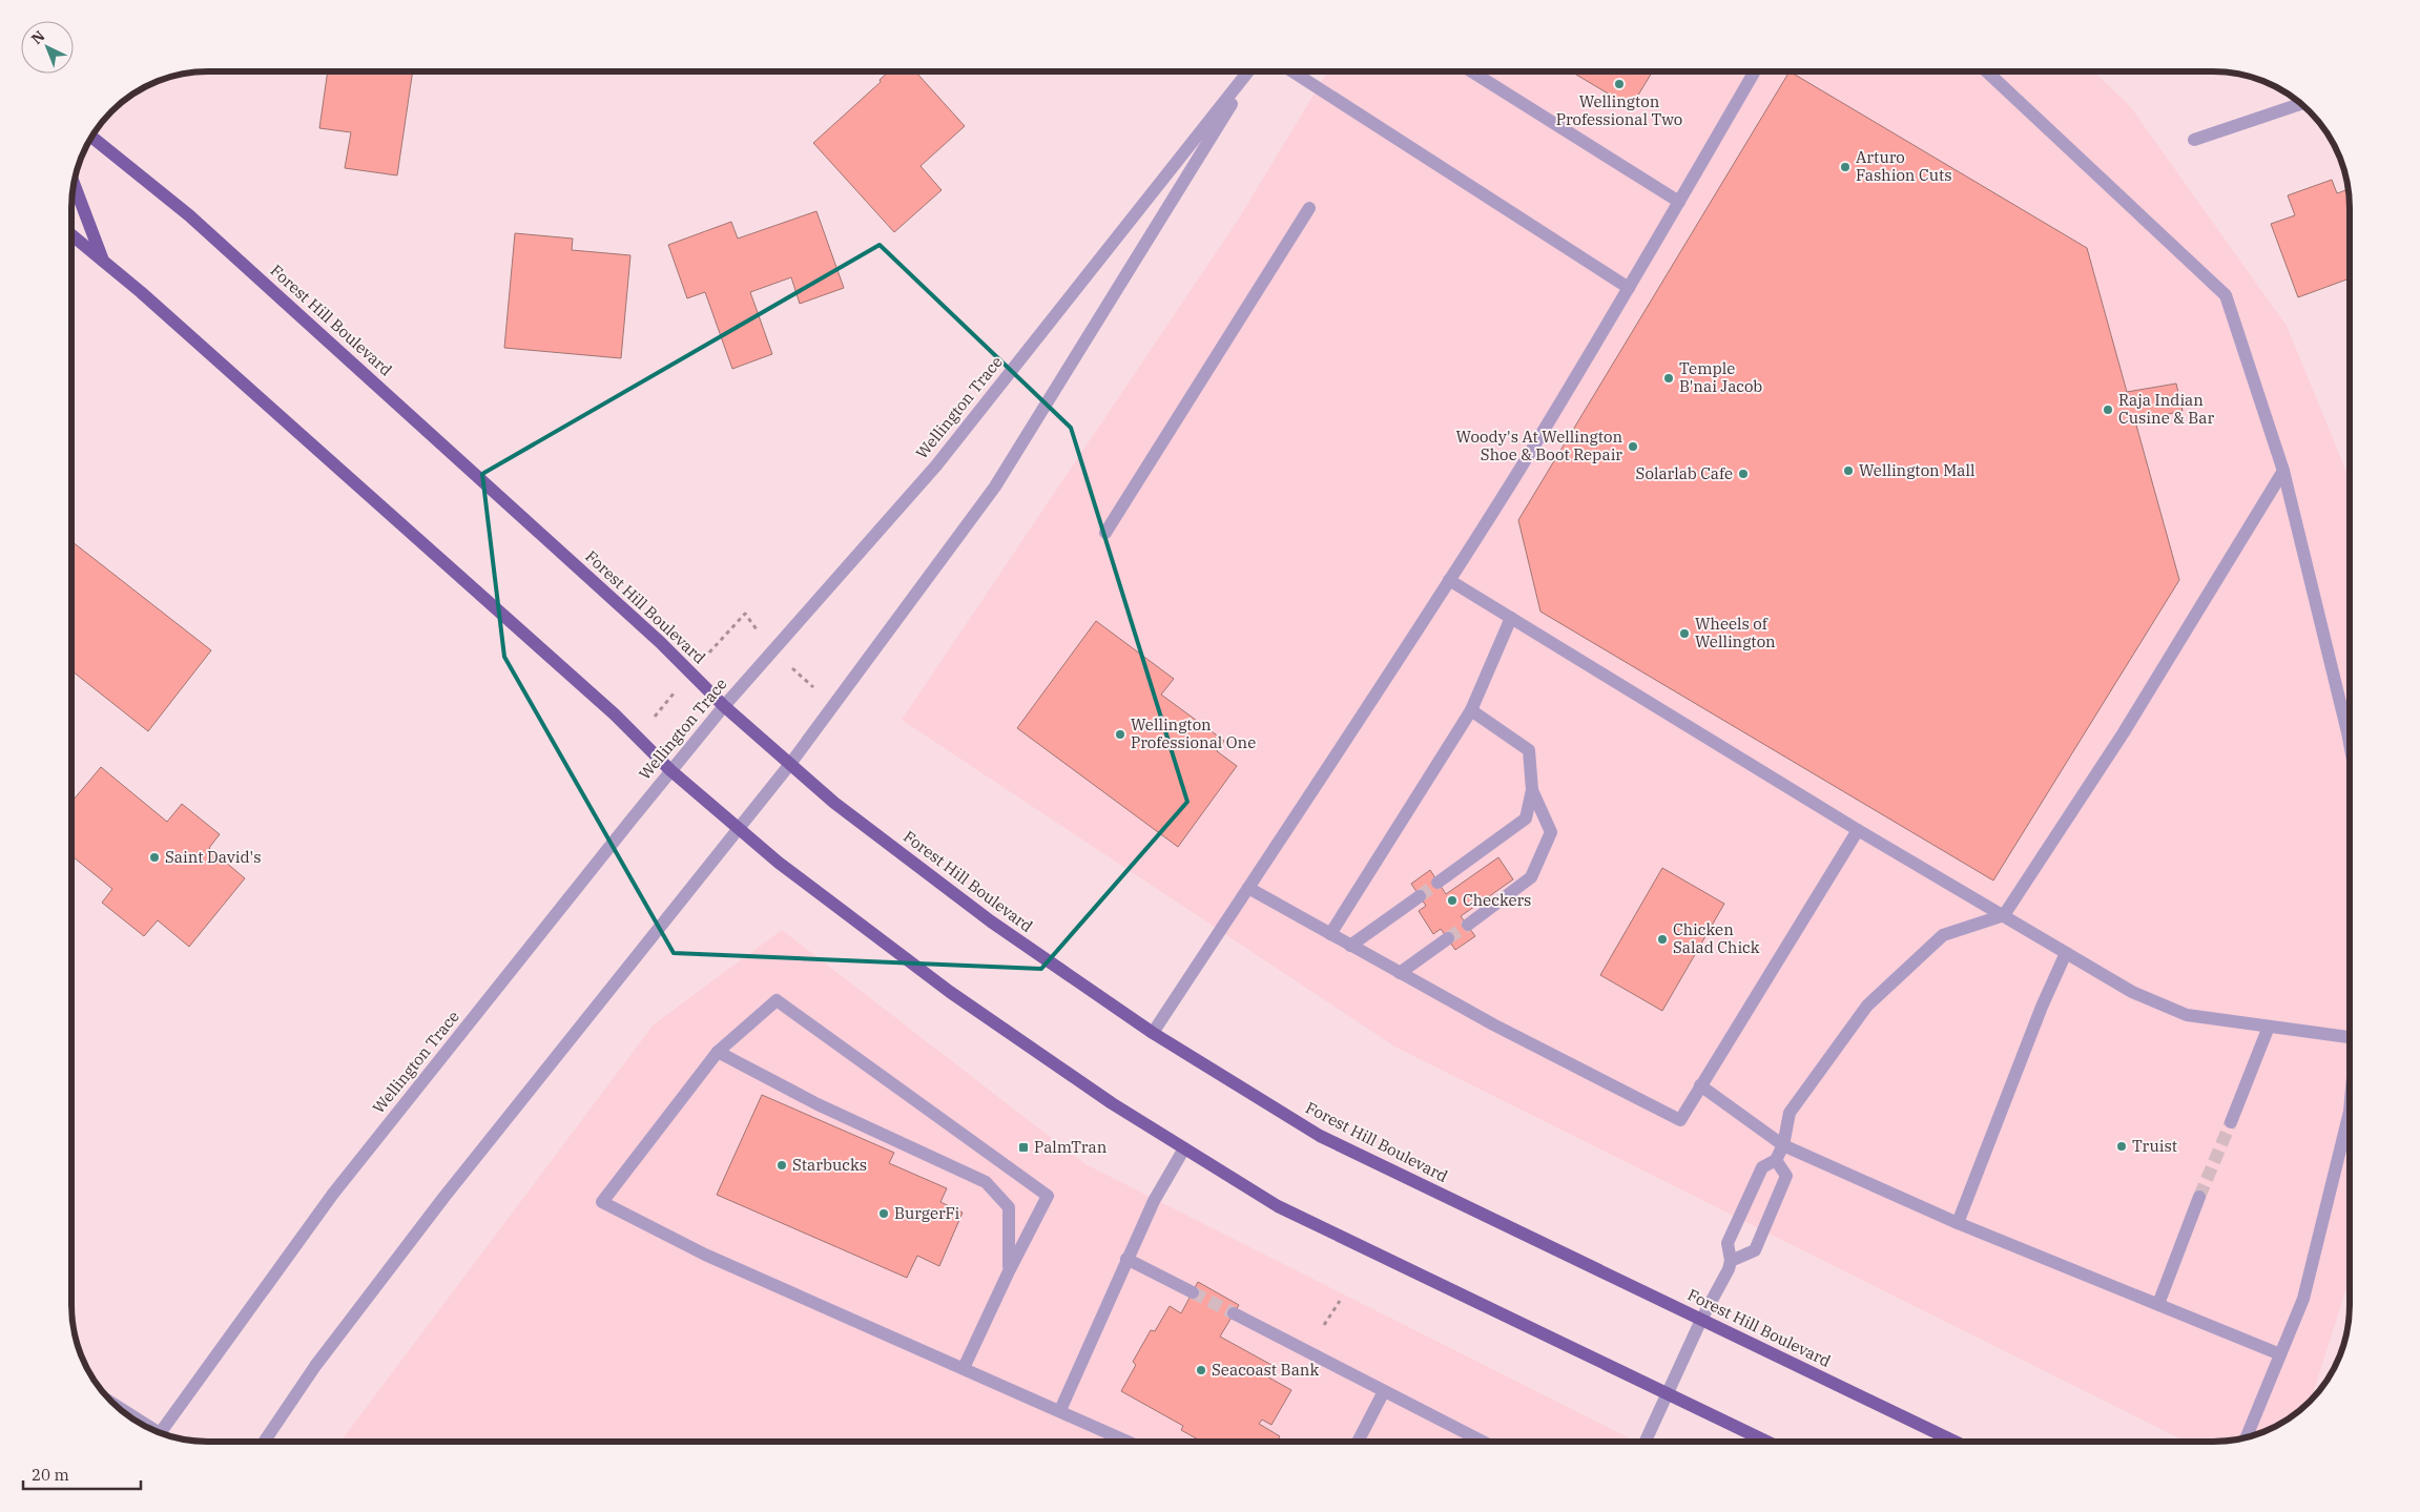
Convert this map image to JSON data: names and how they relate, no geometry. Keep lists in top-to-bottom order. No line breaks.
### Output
{"streets":{"main road":["Forest Hill Boulevard"],"street":["Wellington Trace"]},"crossings":[["Forest Hill Boulevard","Wellington Trace"]],"places":{"other":["Wellington Professional Two","Arturo Fashion Cuts","Temple B'nai Jacob","Raja Indian Cusine & Bar","Woody's At Wellington Shoe & Boot Repair","Wellington Mall","Solarlab Cafe","Wheels of Wellington","Wellington Professional One","Saint David's","Checkers","Chicken Salad Chick","Truist","Starbucks","BurgerFi","Seacoast Bank"],"transit":["PalmTran"]},"scale_bar":"20 m","north":"top left"}
